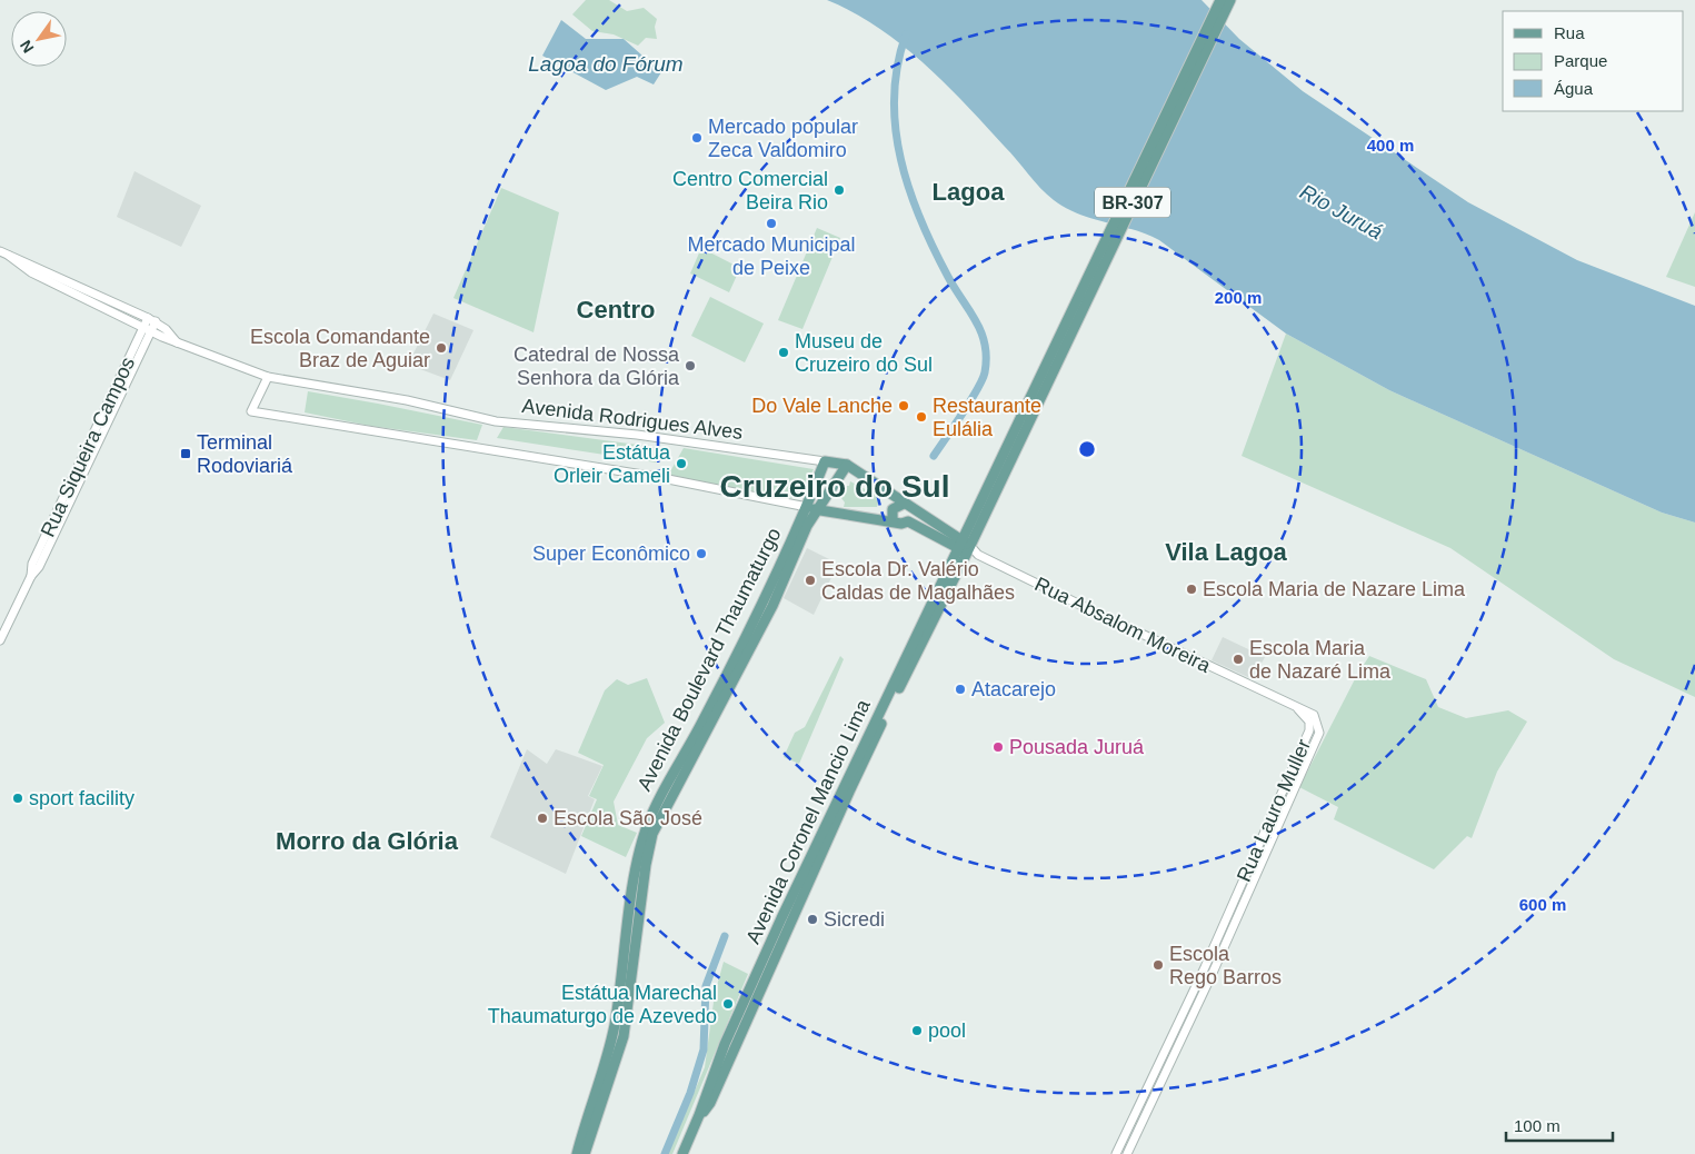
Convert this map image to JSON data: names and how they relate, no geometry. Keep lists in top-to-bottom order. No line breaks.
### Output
{"streets":{"main road":["BR-307","Avenida Rodrigues Alves","Avenida Boulevard Thaumaturgo","Avenida Coronel Mancio Lima"],"street":["Rua Siqueira Campos","Rua Absalom Moreira","Rua Lauro Muller"]},"crossings":[["BR-307","Avenida Rodrigues Alves"],["BR-307","Rua Absalom Moreira"],["BR-307","Avenida Coronel Mancio Lima"],["Avenida Rodrigues Alves","Rua Siqueira Campos"],["Avenida Rodrigues Alves","Rua Absalom Moreira"],["Avenida Rodrigues Alves","Avenida Boulevard Thaumaturgo"],["Avenida Rodrigues Alves","Avenida Coronel Mancio Lima"],["Rua Absalom Moreira","Rua Lauro Muller"],["Rua Absalom Moreira","Avenida Coronel Mancio Lima"]],"districts":["Lagoa","Centro","Cruzeiro do Sul","Vila Lagoa","Morro da Glória"],"water":["Lagoa do Fórum","Rio Juruá"],"places":{"other":["Mercado popular Zeca Valdomiro","Centro Comercial Beira Rio","Mercado Municipal de Peixe","Escola Comandante Braz de Aguiar","Museu de Cruzeiro do Sul","Catedral de Nossa Senhora da Glória","Do Vale Lanche","Restaurante Eulália","Estátua Orleir Cameli","Super Econômico","Escola Dr. Valério Caldas de Magalhães","Escola Maria de Nazare Lima","Escola Maria de Nazaré Lima","Atacarejo","Pousada Juruá","sport facility","Escola São José","Sicredi","Escola Rego Barros","Estátua Marechal Thaumaturgo de Azevedo","pool"],"transit":["Terminal Rodoviariá"]},"legend":["Rua","Parque","Água"],"scale_bar":"100 m","north":"bottom left","rings":["400 m","200 m","600 m"]}
